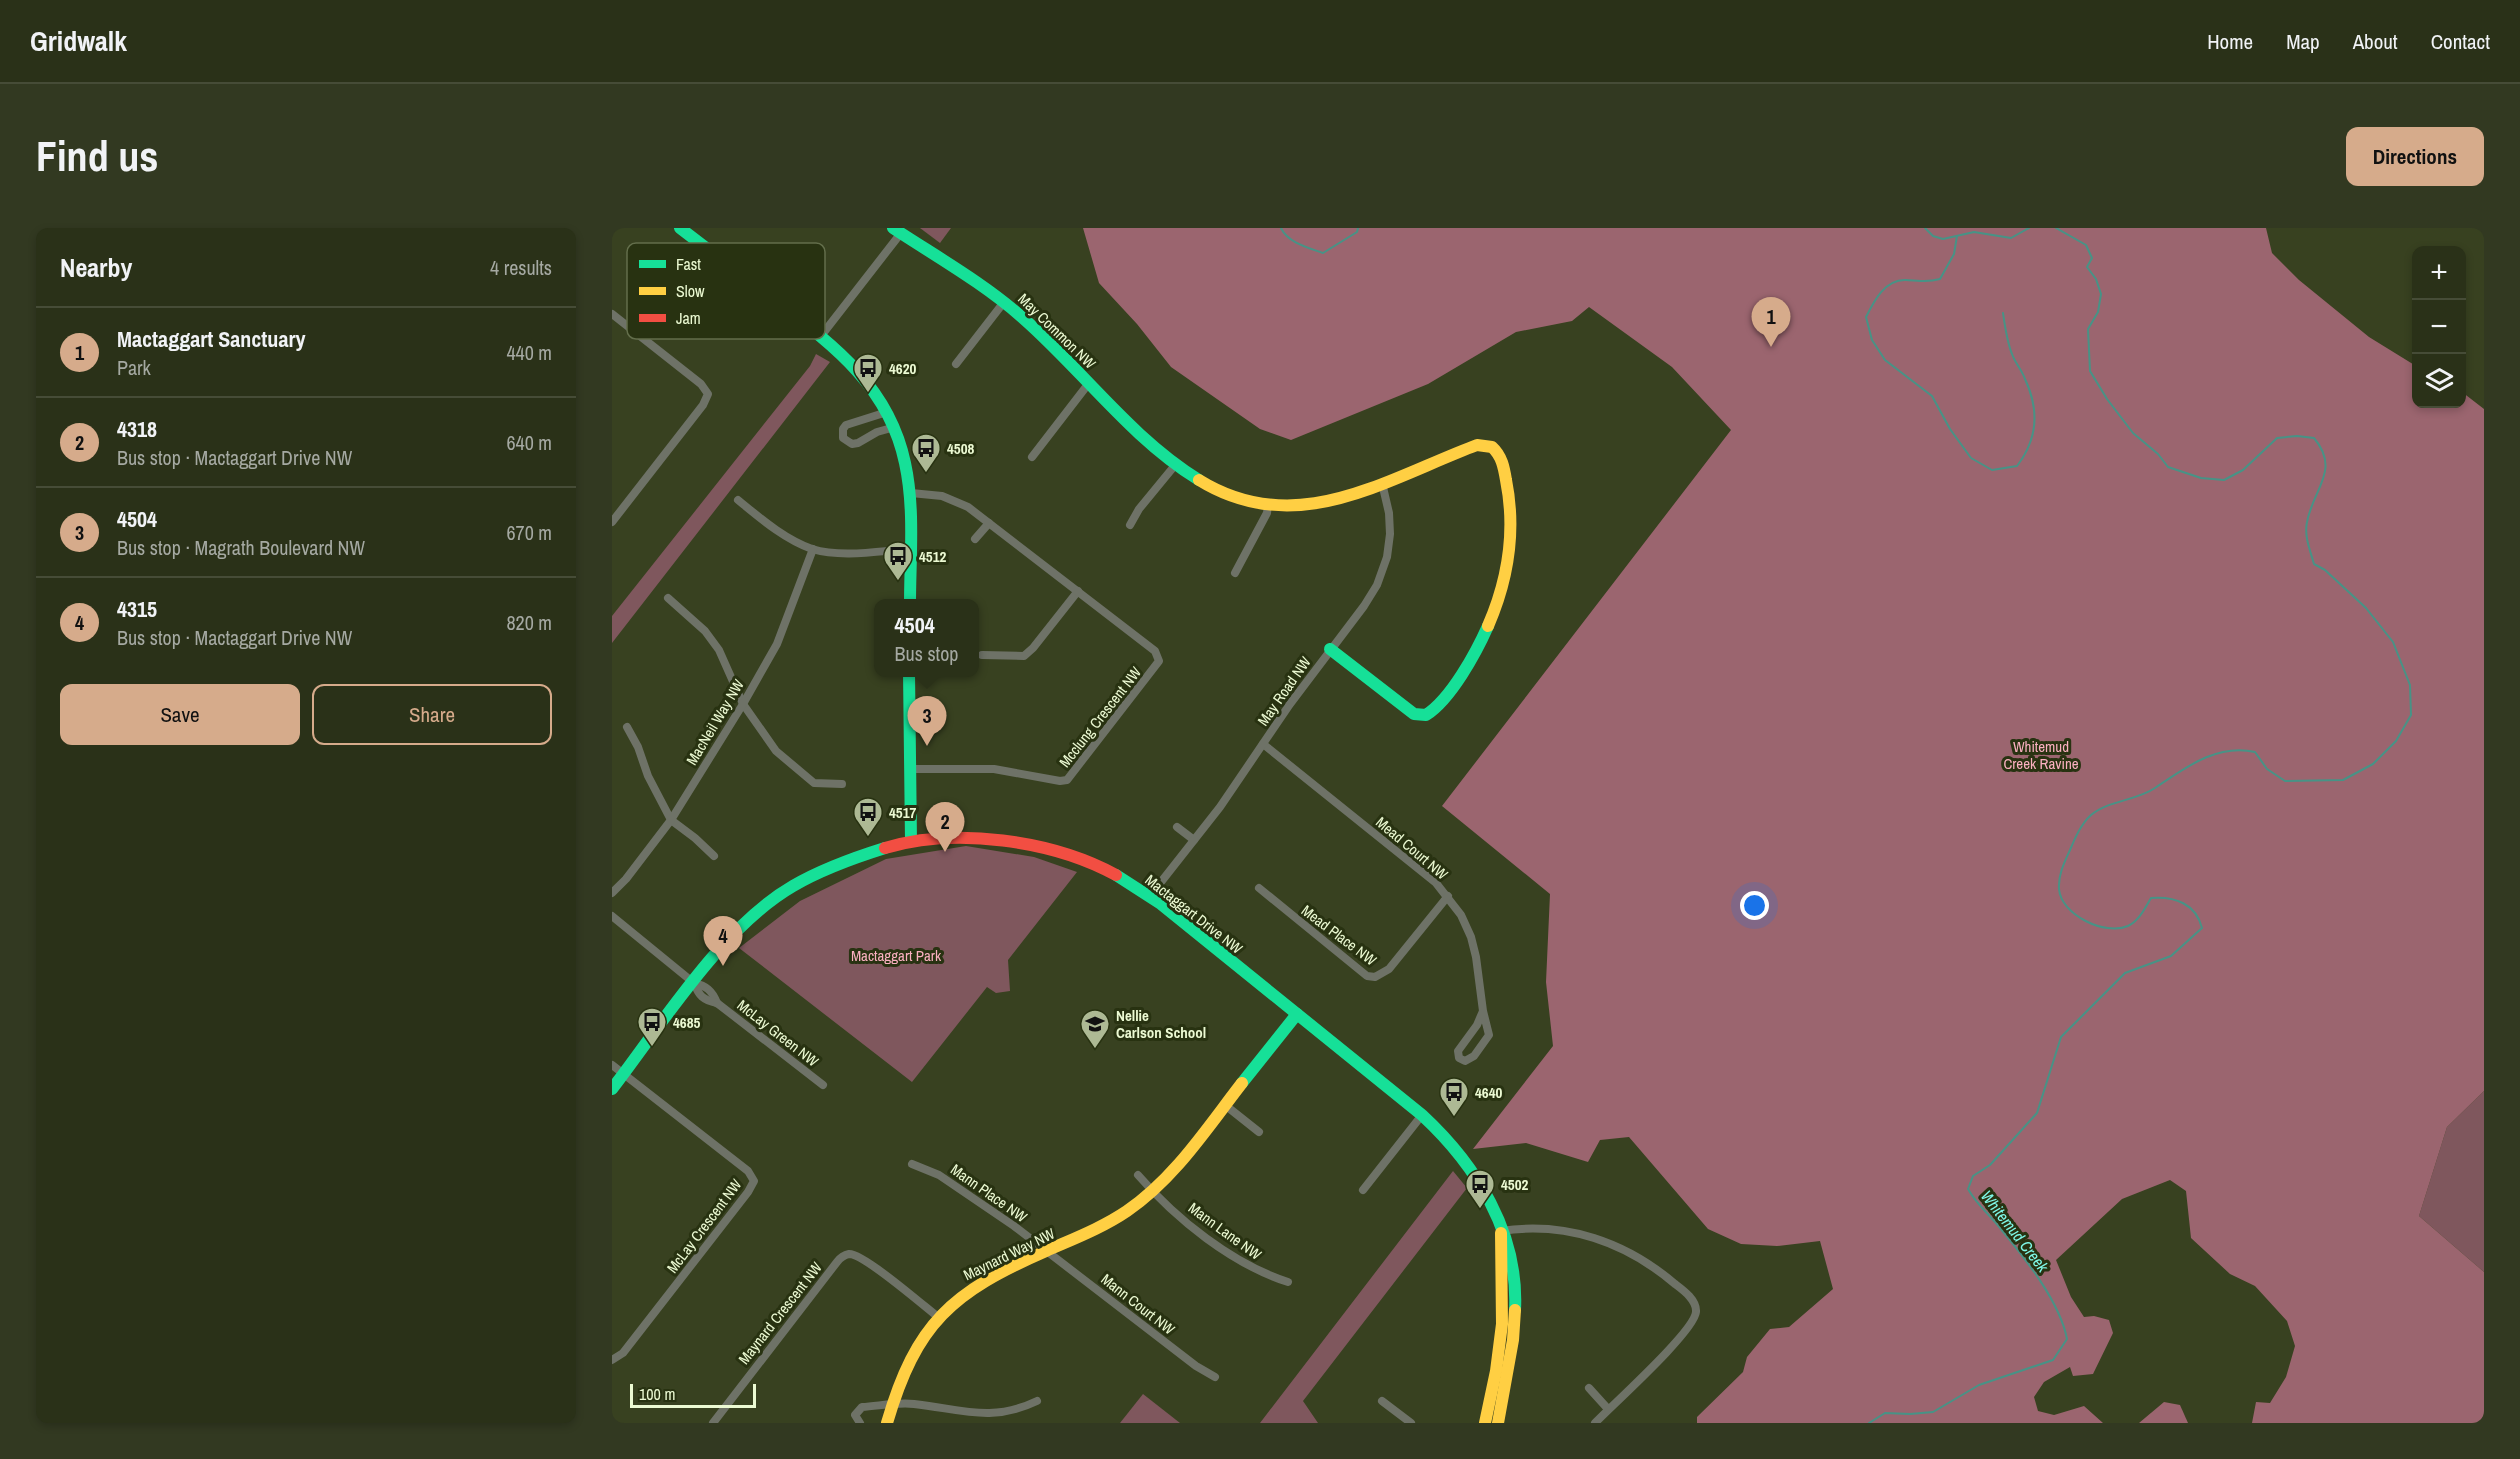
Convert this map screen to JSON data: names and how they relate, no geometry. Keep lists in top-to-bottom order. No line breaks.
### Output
{"streets":{"street":["May Common NW","May Road NW","Mcclung Crescent NW","MacNeil Way NW","Mead Court NW","Mactaggart Drive NW","Mead Place NW","McLay Green NW","Mann Place NW","McLay Crescent NW","Mann Lane NW","Maynard Way NW","Mann Court NW","Maynard Crescent NW"]},"crossings":[["May Common NW","May Road NW"],["May Road NW","Mead Court NW"],["May Road NW","Mactaggart Drive NW"],["Mead Court NW","Mead Place NW"],["Mactaggart Drive NW","McLay Green NW"],["Mactaggart Drive NW","McLay Crescent NW"],["Mactaggart Drive NW","Maynard Way NW"],["Mann Place NW","Maynard Way NW"],["Mann Place NW","Mann Court NW"],["Mann Lane NW","Maynard Way NW"],["Maynard Way NW","Mann Court NW"],["Maynard Way NW","Maynard Crescent NW"]],"water":["Whitemud Creek"],"parks":["Whitemud Creek Ravine","Mactaggart Park"],"places":{"bus stop":["4620","4508","4512","4517","4685","4640","4502"],"school or university":["Nellie Carlson School"]},"legend":["Fast","Slow","Jam"],"scale_bar":"100 m","page":{"header":"Gridwalk","nav":["Home","Map","About","Contact"],"buttons":["Directions",["Save","Share"]],"title":"Find us","heading":["Nearby","4 results"],"map_buttons":["+","−"],"pins":["1","3","2","4"],"list":[{"mark":"1","name":"Mactaggart Sanctuary","note":"Park","value":"440 m"},{"mark":"2","name":"4318","note":"Bus stop · Mactaggart Drive NW","value":"640 m"},{"mark":"3","name":"4504","note":"Bus stop · Magrath Boulevard NW","value":"670 m"},{"mark":"4","name":"4315","note":"Bus stop · Mactaggart Drive NW","value":"820 m"}],"popup":["4504","Bus stop"],"scale":"100 m"}}
